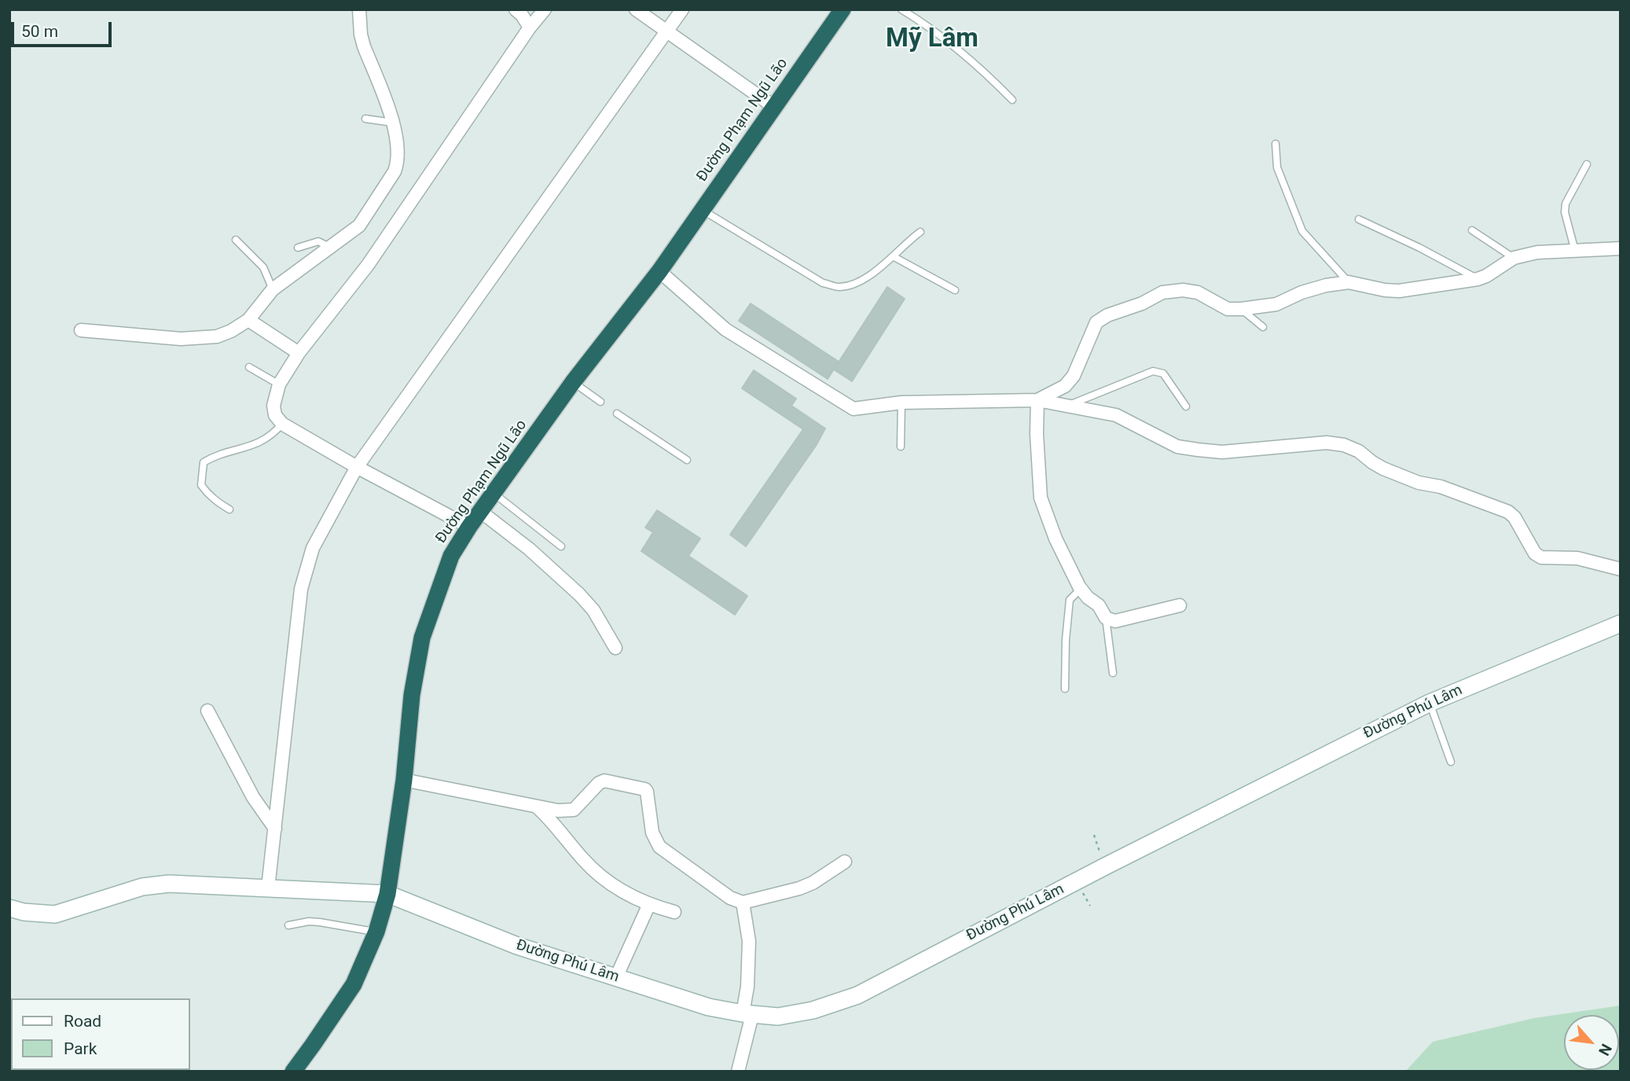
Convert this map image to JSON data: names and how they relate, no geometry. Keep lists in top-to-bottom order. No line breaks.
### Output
{"streets":{"highway":["Đường Phạm Ngũ Lão"],"main road":["Đường Phú Lâm"]},"crossings":[["Đường Phạm Ngũ Lão","Đường Phú Lâm"]],"districts":["Mỹ Lâm"],"legend":["Road","Park"],"scale_bar":"50 m","north":"bottom right"}
